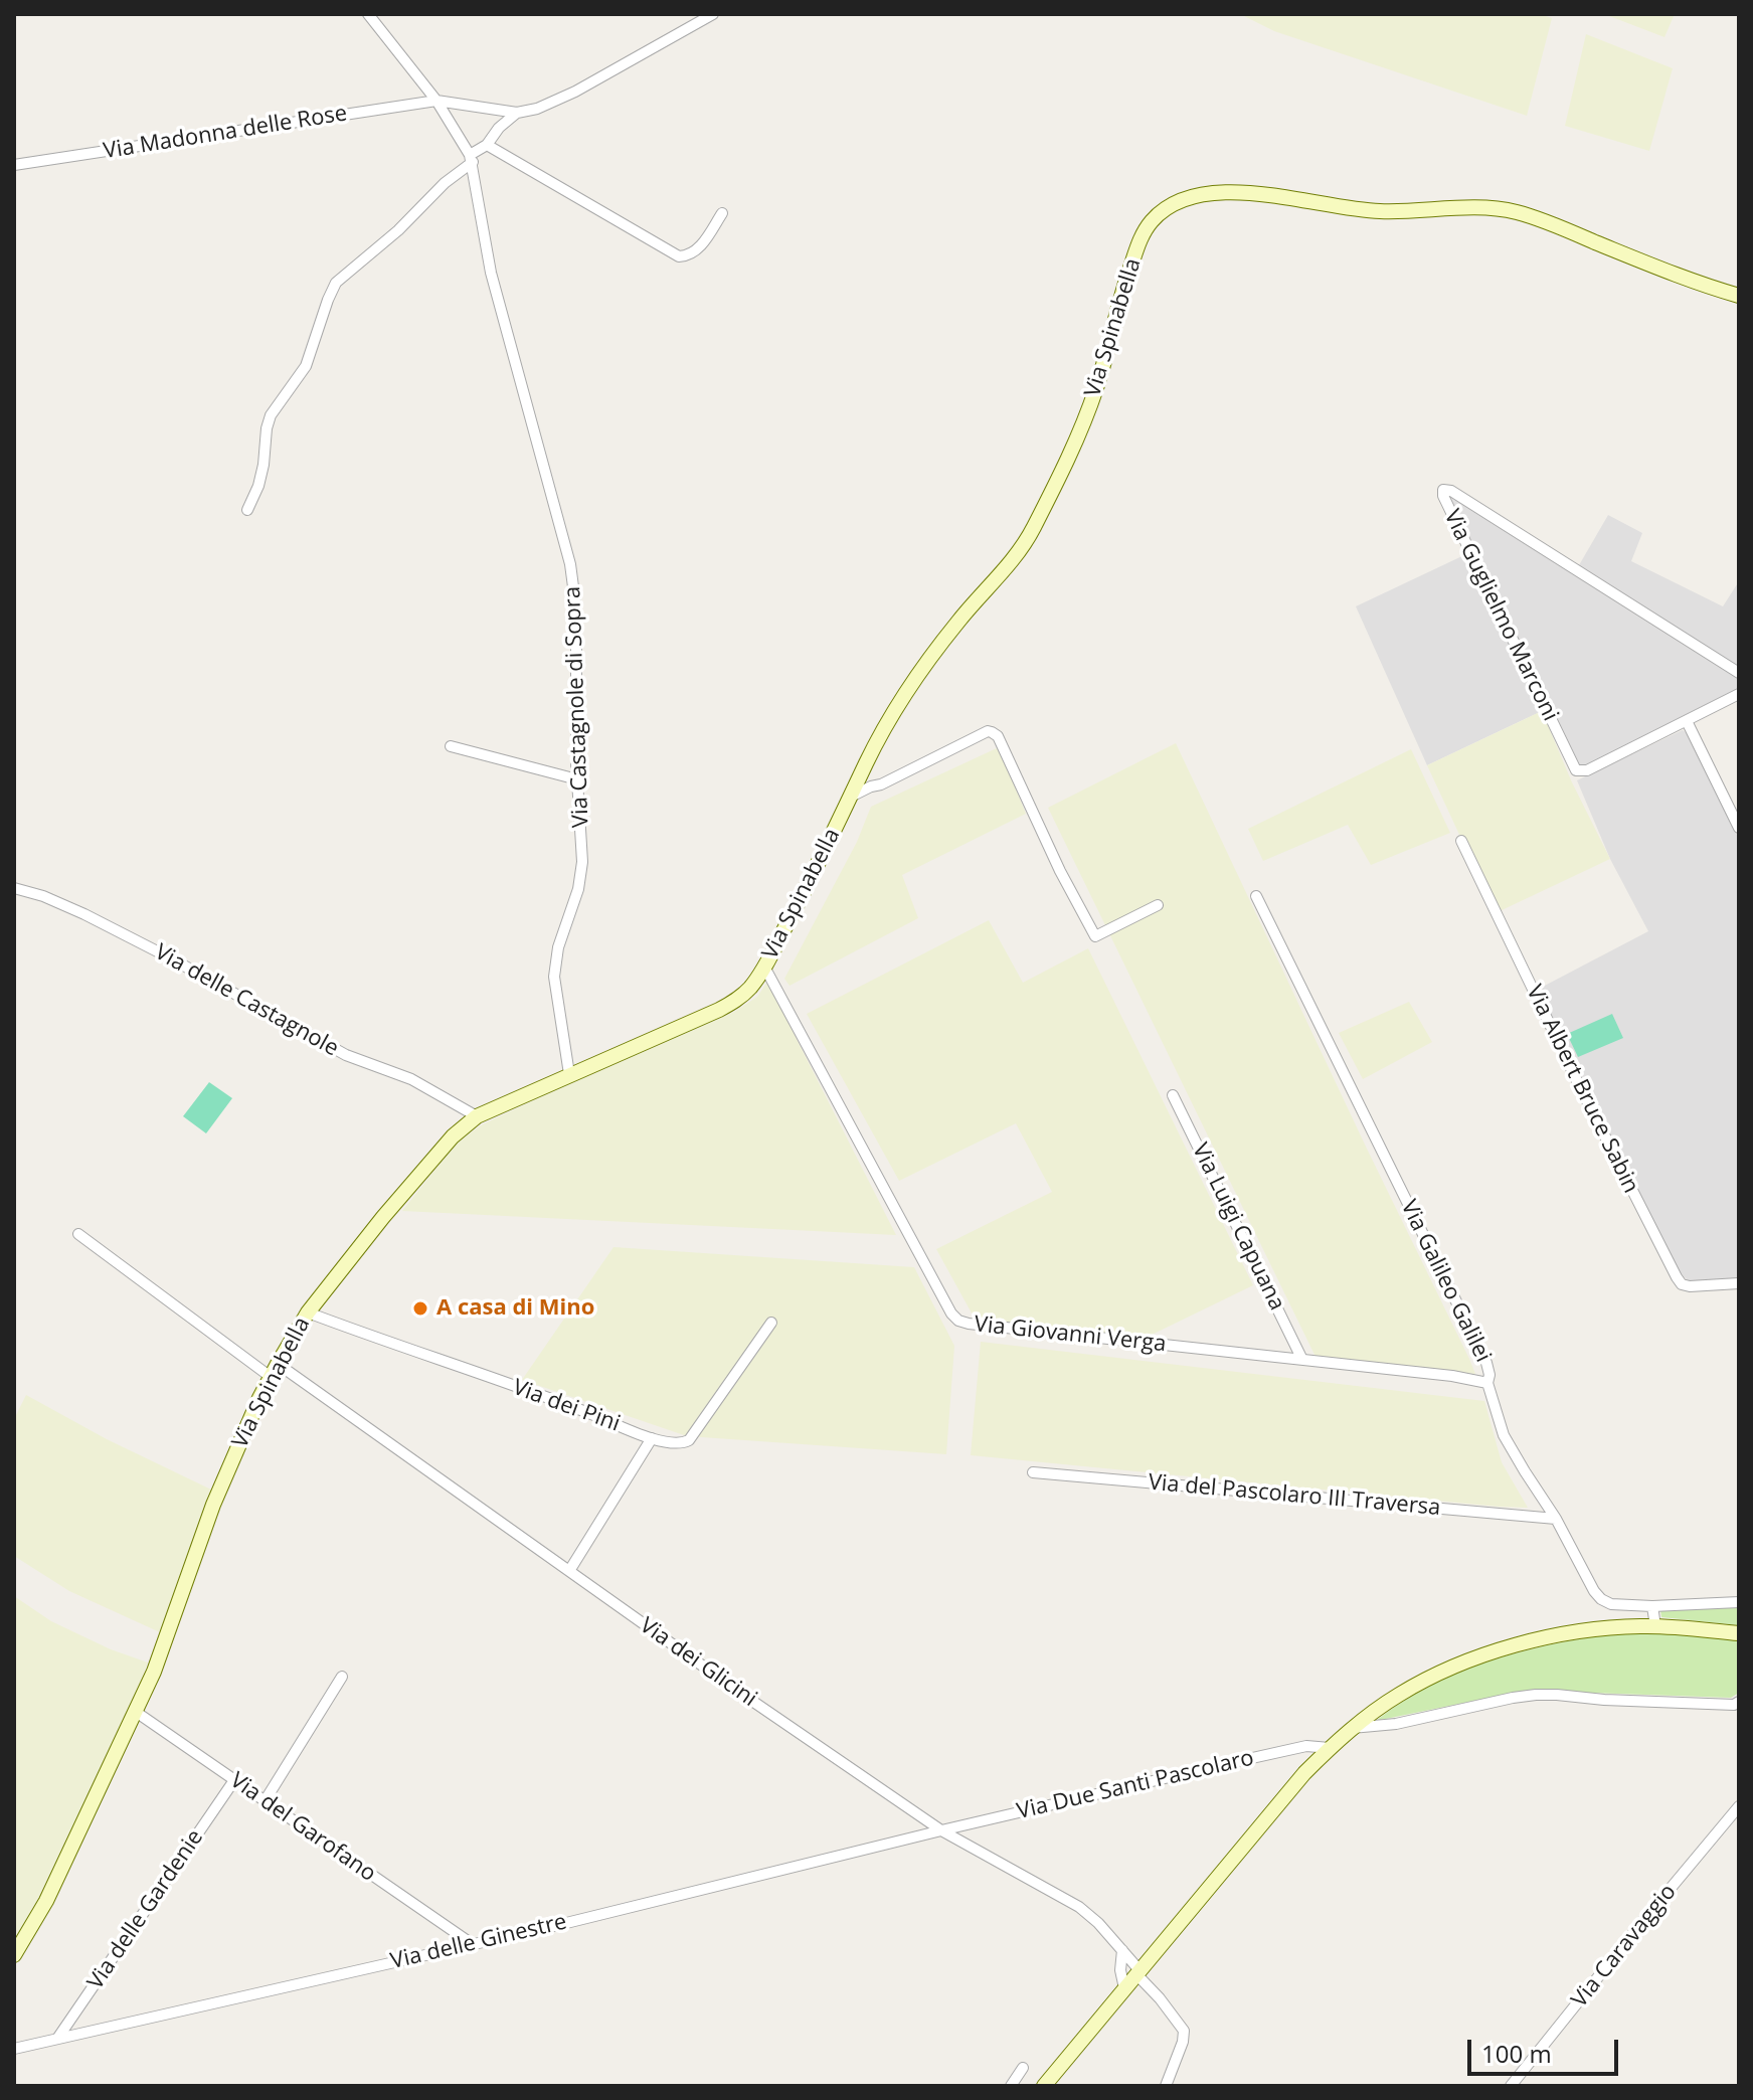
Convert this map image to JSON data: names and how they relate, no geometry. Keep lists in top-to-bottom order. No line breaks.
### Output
{"streets":{"street":["Via Madonna delle Rose","Via Spinabella","Via Guglielmo Marconi","Via Castagnole di Sopra","Via delle Castagnole","Via Albert Bruce Sabin","Via Luigi Capuana","Via Galileo Galilei","Via Giovanni Verga","Via dei Pini","Via del Pascolaro III Traversa","Via dei Glicini","Via Due Santi Pascolaro","Via del Garofano","Via delle Gardenie","Via delle Ginestre","Via Caravaggio"]},"crossings":[["Via Spinabella","Via Castagnole di Sopra"],["Via Spinabella","Via delle Castagnole"],["Via Spinabella","Via Giovanni Verga"],["Via Spinabella","Via dei Pini"],["Via Spinabella","Via dei Glicini"],["Via Spinabella","Via del Garofano"],["Via Luigi Capuana","Via Giovanni Verga"],["Via Galileo Galilei","Via Giovanni Verga"],["Via Galileo Galilei","Via del Pascolaro III Traversa"],["Via dei Glicini","Via Due Santi Pascolaro"],["Via dei Glicini","Via delle Ginestre"],["Via Due Santi Pascolaro","Via delle Ginestre"],["Via del Garofano","Via delle Gardenie"],["Via del Garofano","Via delle Ginestre"],["Via delle Gardenie","Via delle Ginestre"]],"places":["A casa di Mino"],"scale_bar":"100 m"}
